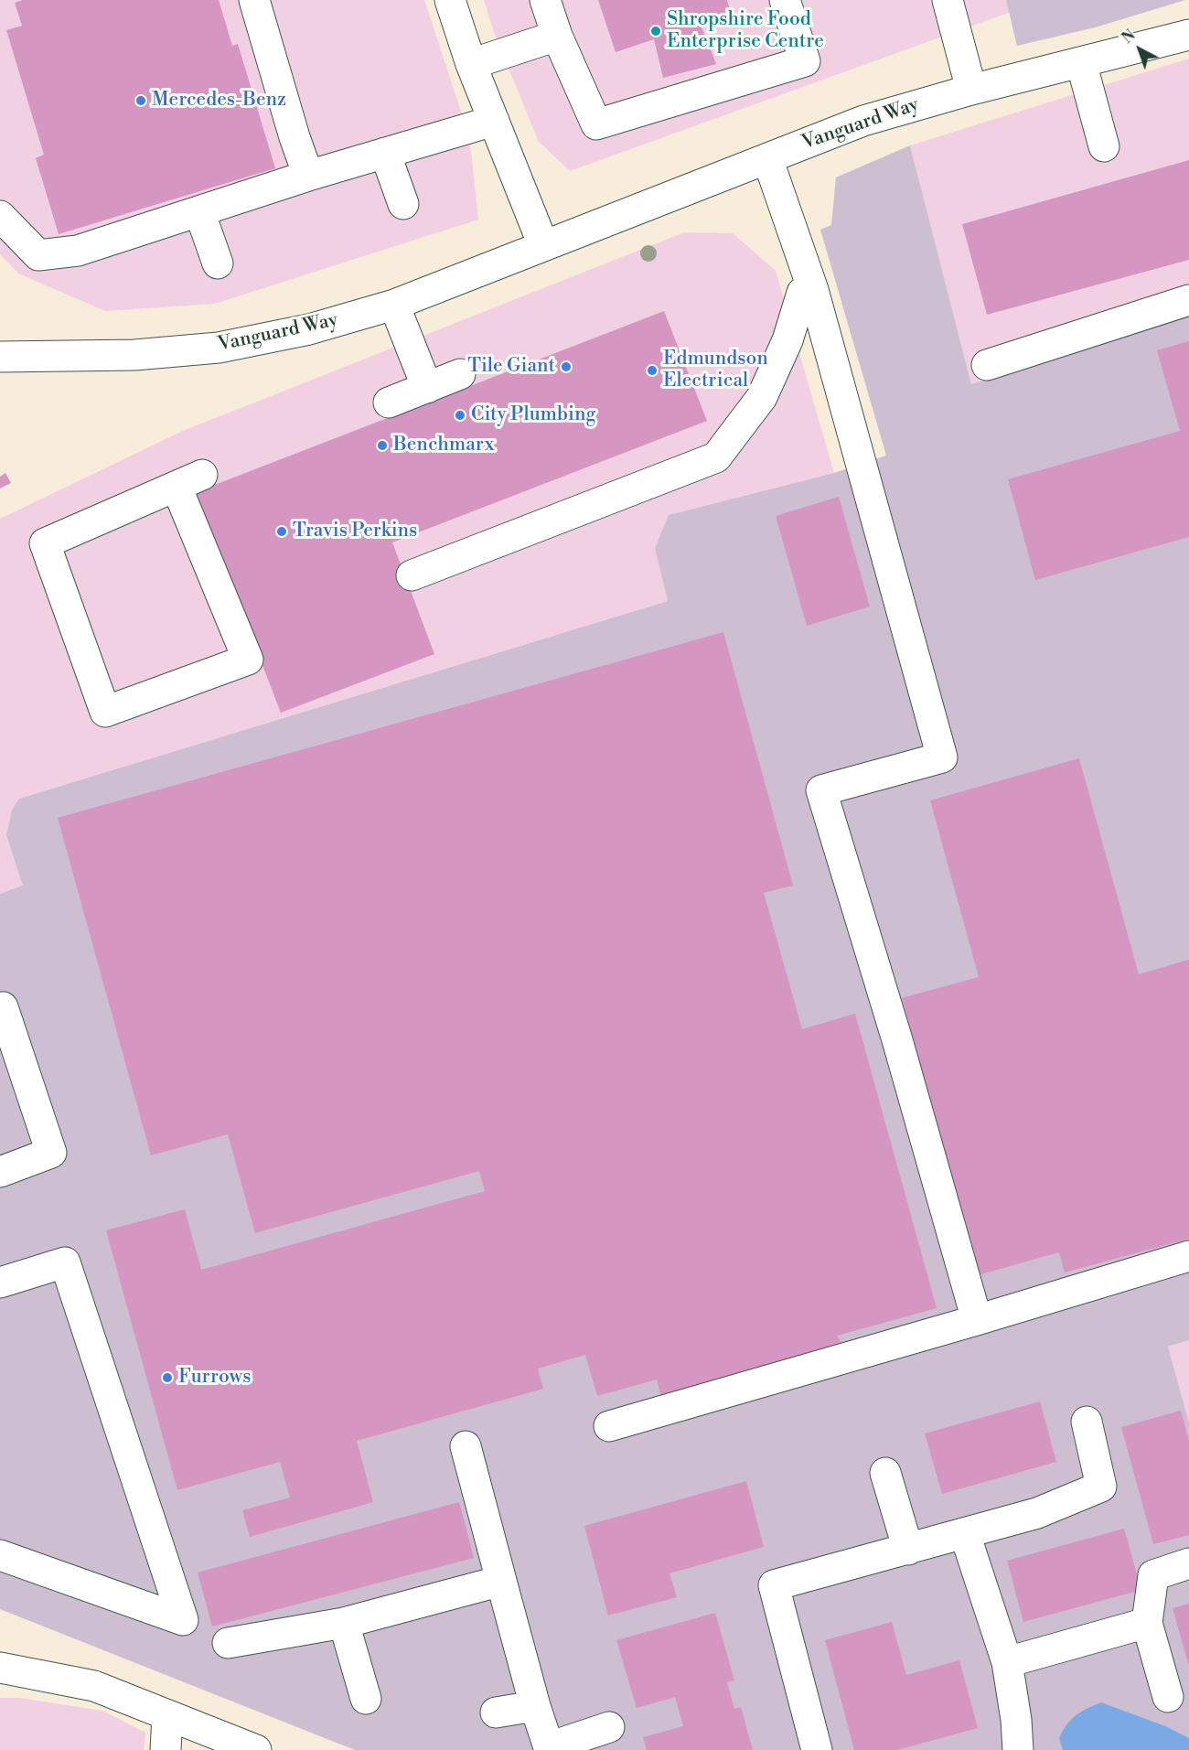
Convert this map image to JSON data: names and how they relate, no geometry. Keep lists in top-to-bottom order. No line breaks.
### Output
{"streets":{"street":["Vanguard Way"]},"places":["Shropshire Food Enterprise Centre","Mercedes-Benz","Tile Giant","Edmundson Electrical","City Plumbing","Benchmarx","Travis Perkins","Furrows"],"north":"top left"}
